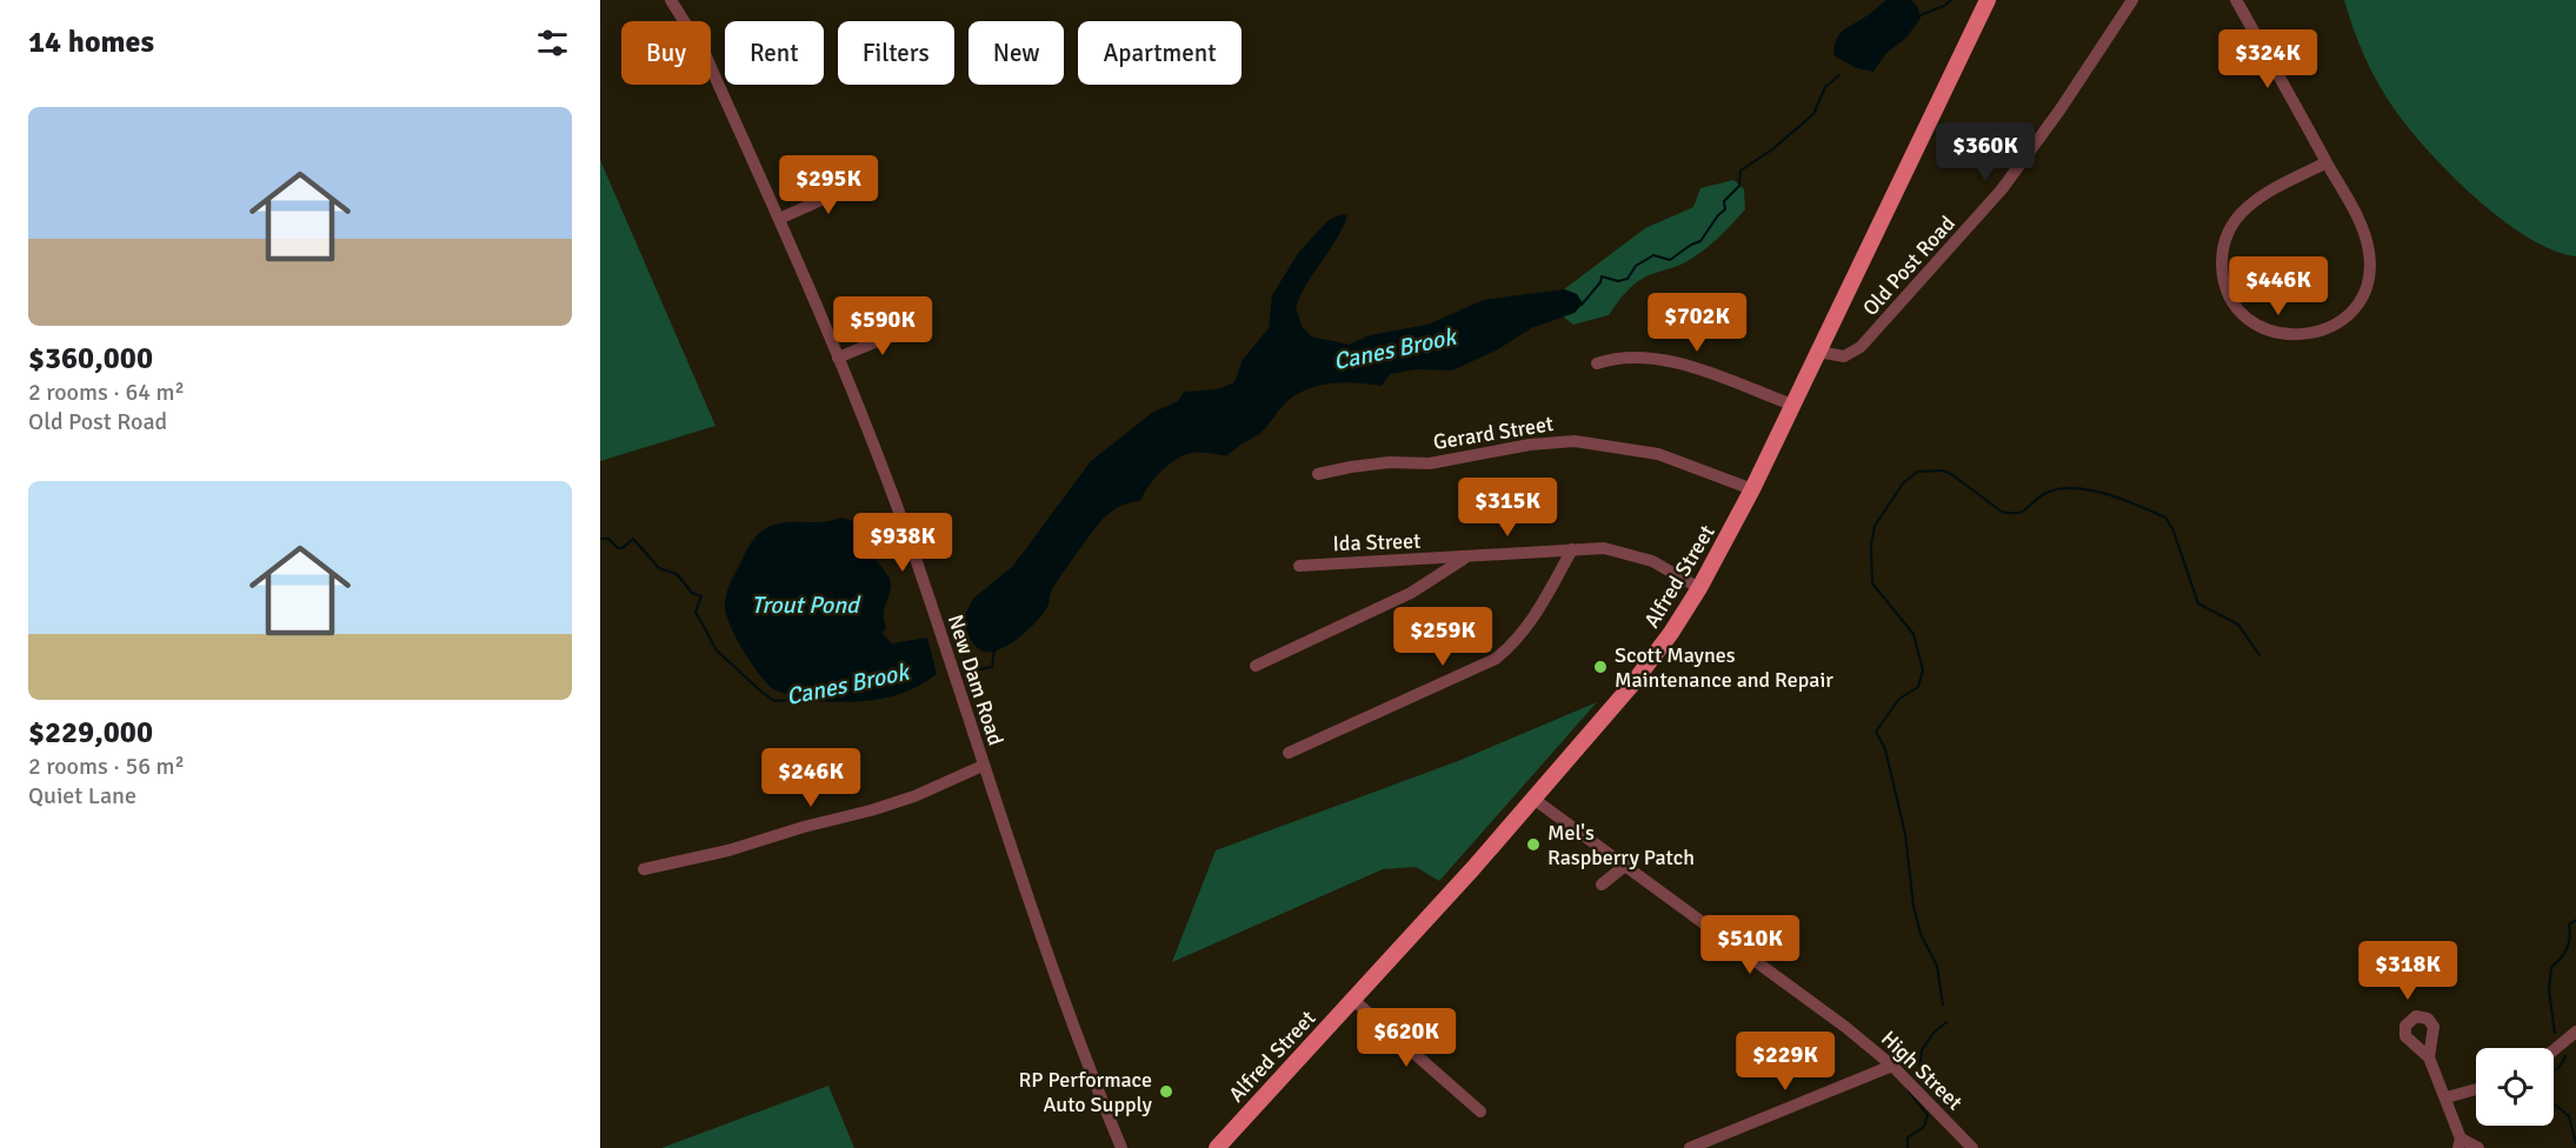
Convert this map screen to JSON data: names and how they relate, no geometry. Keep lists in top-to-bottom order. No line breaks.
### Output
{"streets":{"main road":["Alfred Street"],"street":["Old Post Road","Gerard Street","Ida Street","New Dam Road","High Street"]},"crossings":[["Old Post Road","Alfred Street"],["Gerard Street","Alfred Street"],["Ida Street","Alfred Street"],["Alfred Street","High Street"]],"water":["Canes Brook","Trout Pond"],"places":["Scott Maynes Maintenance and Repair","Mel's Raspberry Patch","RP Performace Auto Supply"],"page":{"heading":"14 homes","chip":["Buy","Rent","Filters","New","Apartment"],"price":["$324K","$360K","$295K","$446K","$702K","$590K","$315K","$938K","$259K","$246K","$510K","$318K","$620K","$229K"],"list":[{"name":"$360,000","note":"2 rooms · 64 m² · Old Post Road"},{"name":"$229,000","note":"2 rooms · 56 m² · Quiet Lane"}]}}
